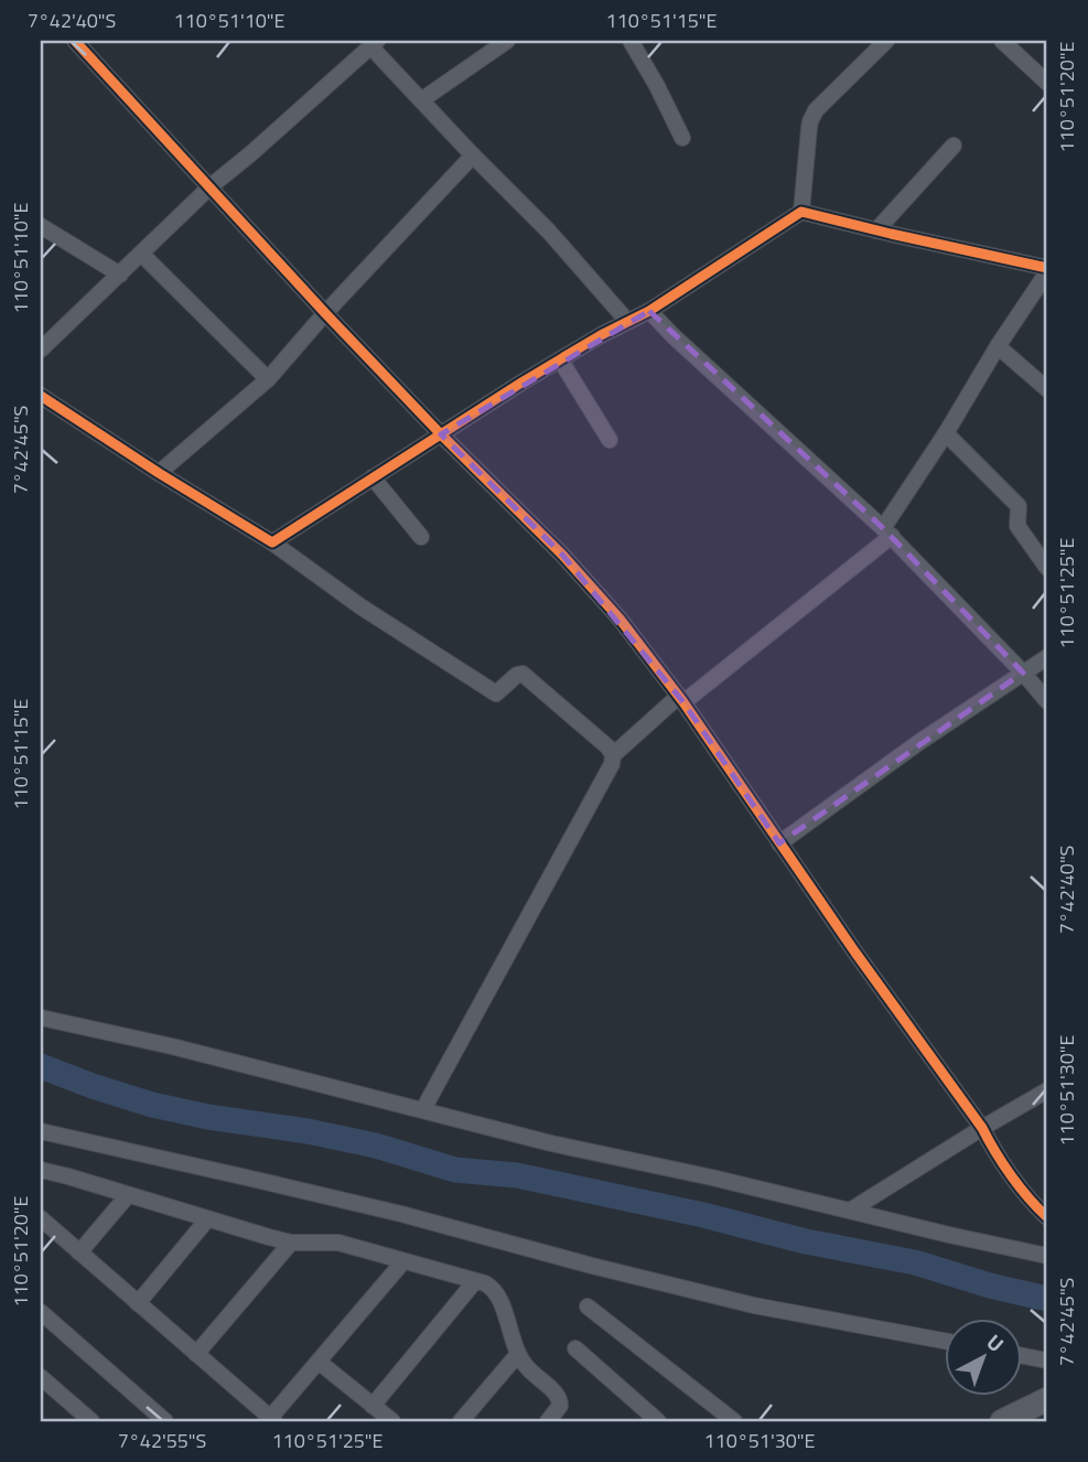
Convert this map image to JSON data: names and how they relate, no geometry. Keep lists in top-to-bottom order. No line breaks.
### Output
{"north":"top right","coordinates":["7°42'40\"S","110°51'10\"E","110°51'15\"E","110°51'20\"E","7°42'45\"S","110°51'25\"E","110°51'30\"E","7°42'55\"S"]}
